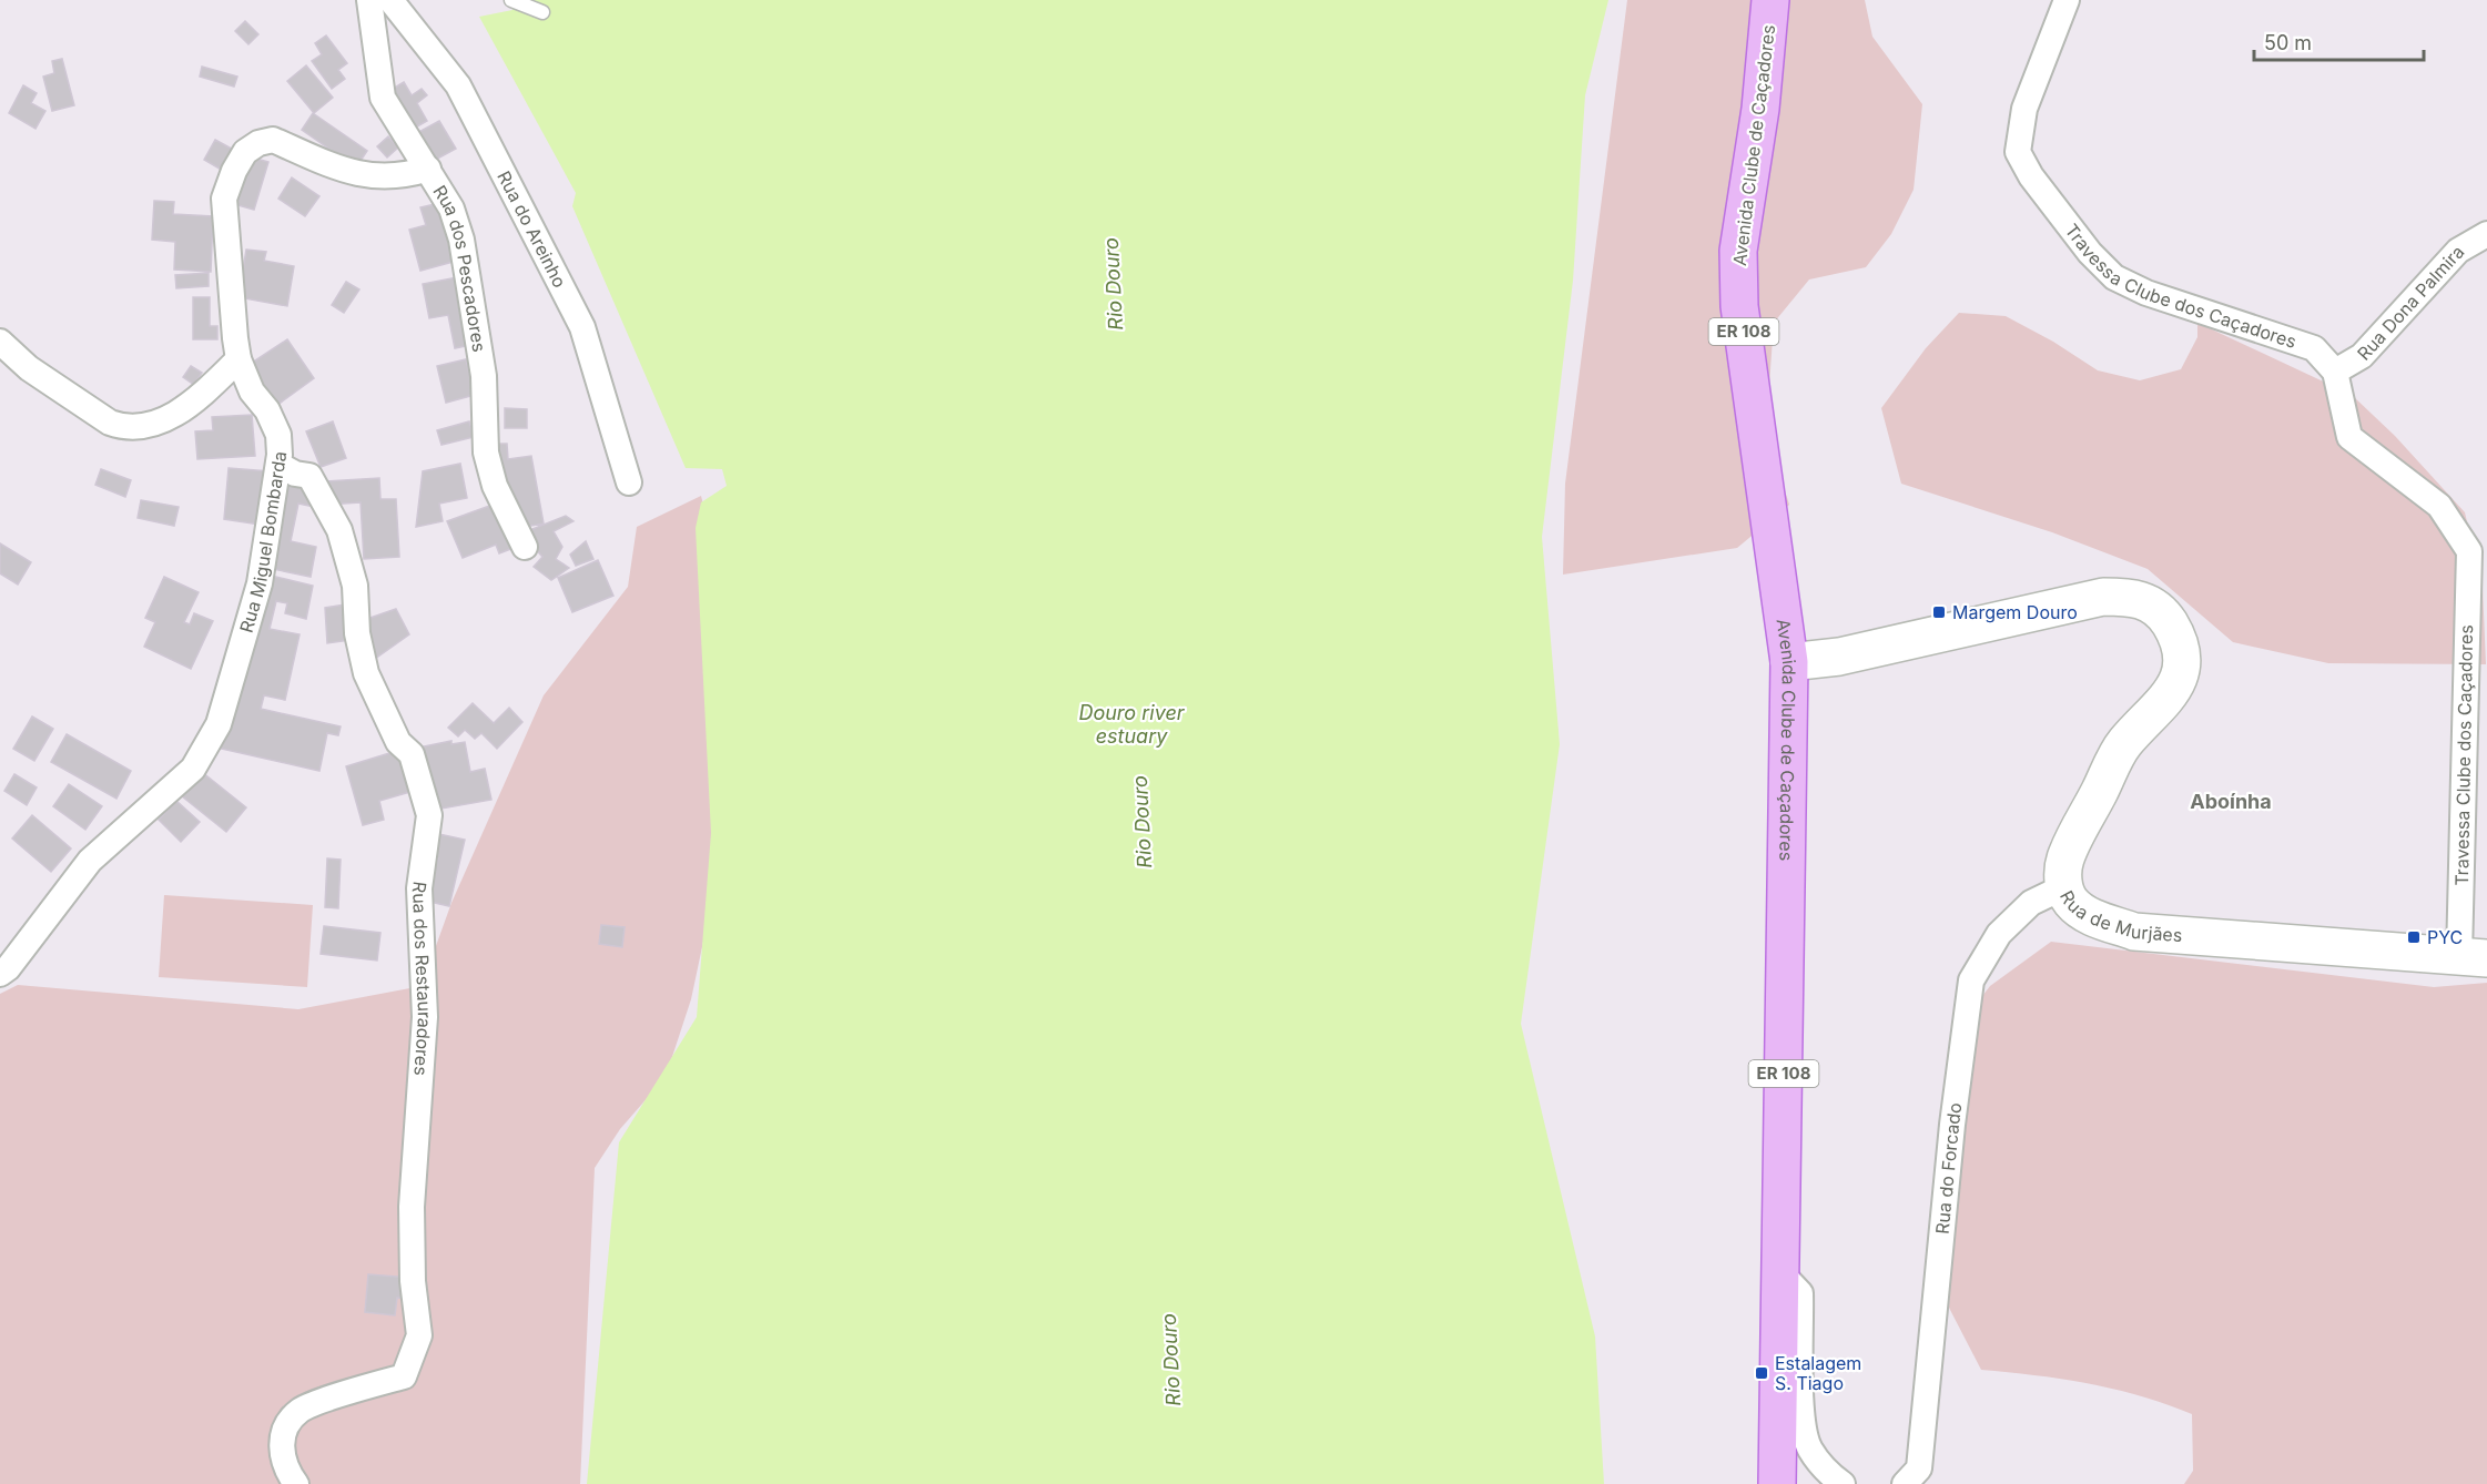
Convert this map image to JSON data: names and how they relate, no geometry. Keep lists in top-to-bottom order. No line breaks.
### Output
{"streets":{"main road":["Avenida Clube de Caçadores","ER 108","Rua de Murjães"],"street":["Rua do Areinho","Rua dos Pescadores","Travessa Clube dos Caçadores","Rua Dona Palmira","Rua Miguel Bombarda","Rua dos Restauradores","Rua do Forcado"]},"crossings":[["Avenida Clube de Caçadores","Rua de Murjães"],["Rua dos Pescadores","Rua Miguel Bombarda"],["Travessa Clube dos Caçadores","Rua Dona Palmira"],["Travessa Clube dos Caçadores","Rua de Murjães"],["Rua Miguel Bombarda","Rua dos Restauradores"],["Rua de Murjães","Rua do Forcado"]],"districts":["Aboínha"],"water":["Rio Douro","Douro river estuary"],"places":{"transit":["Margem Douro","PYC","Estalagem S. Tiago"]},"scale_bar":"50 m"}
